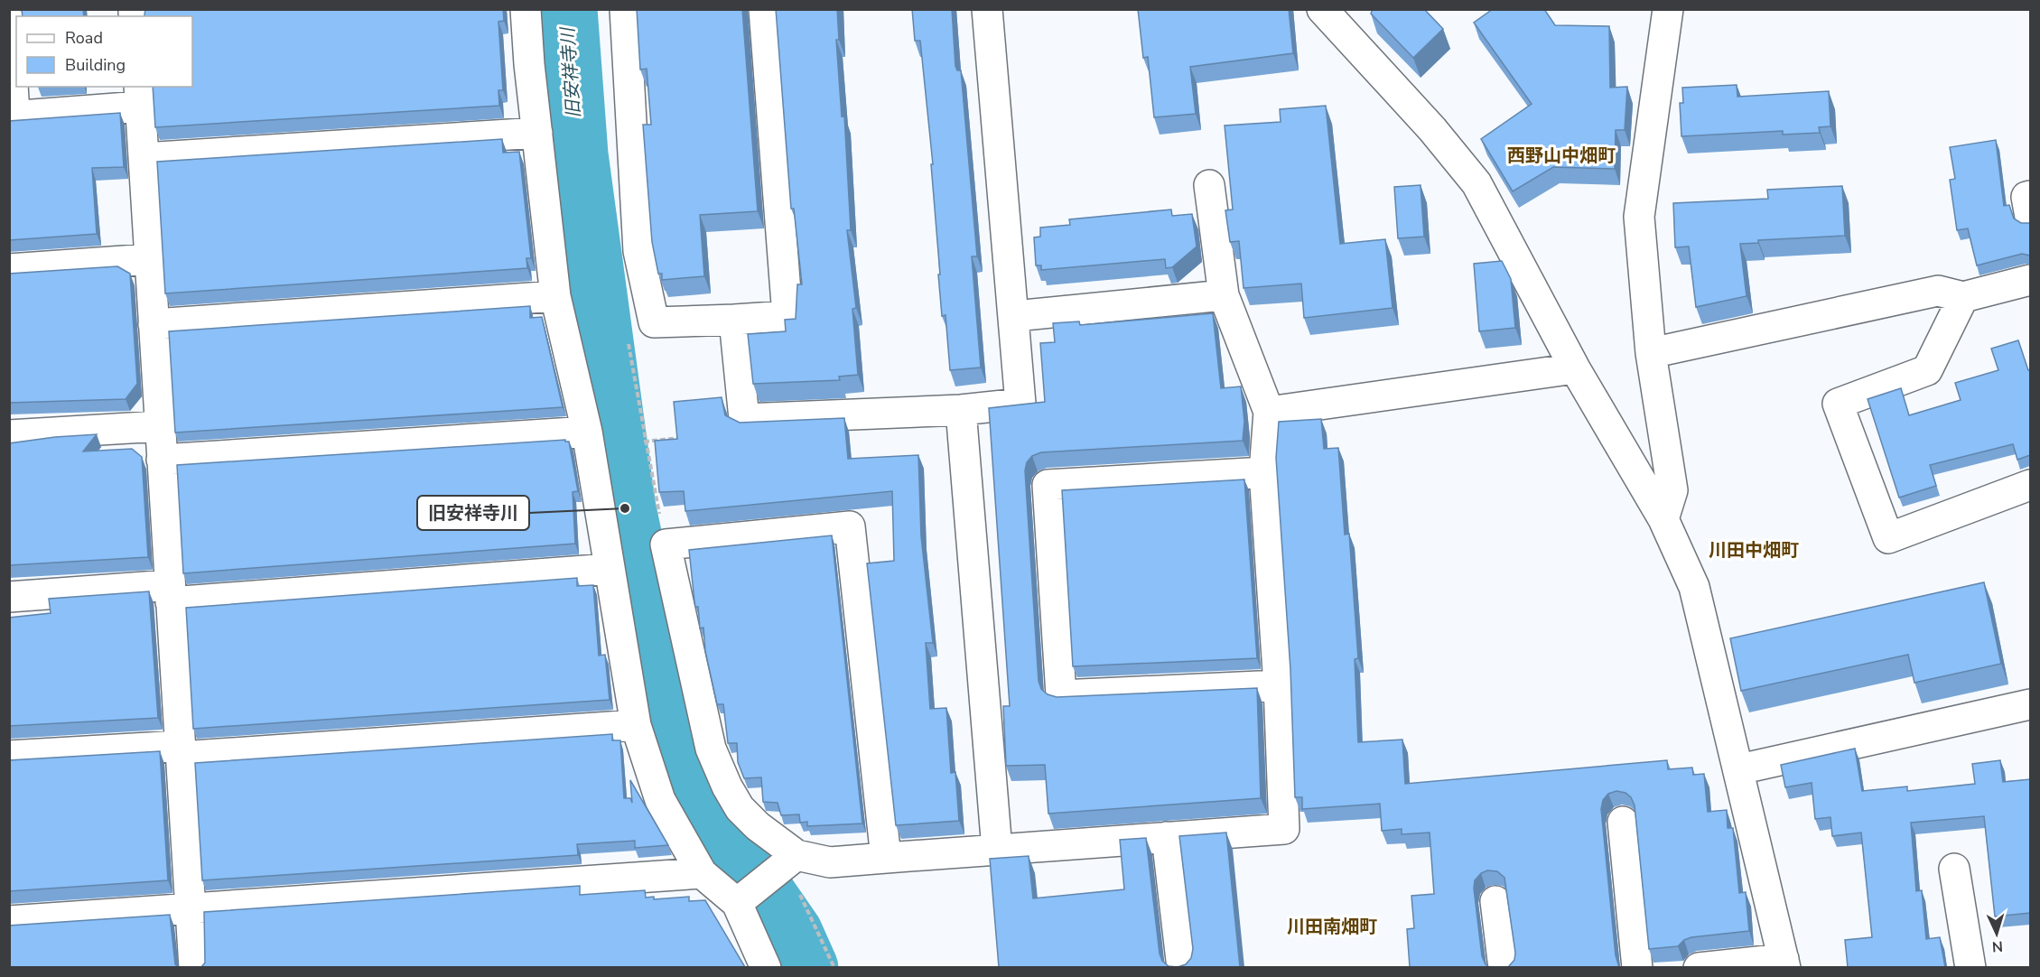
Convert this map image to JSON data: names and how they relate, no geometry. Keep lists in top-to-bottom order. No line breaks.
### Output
{"districts":["西野山中畑町","川田中畑町","川田南畑町"],"water":["旧安祥寺川"],"places":["旧安祥寺川"],"legend":["Road","Building"],"north":"bottom"}
